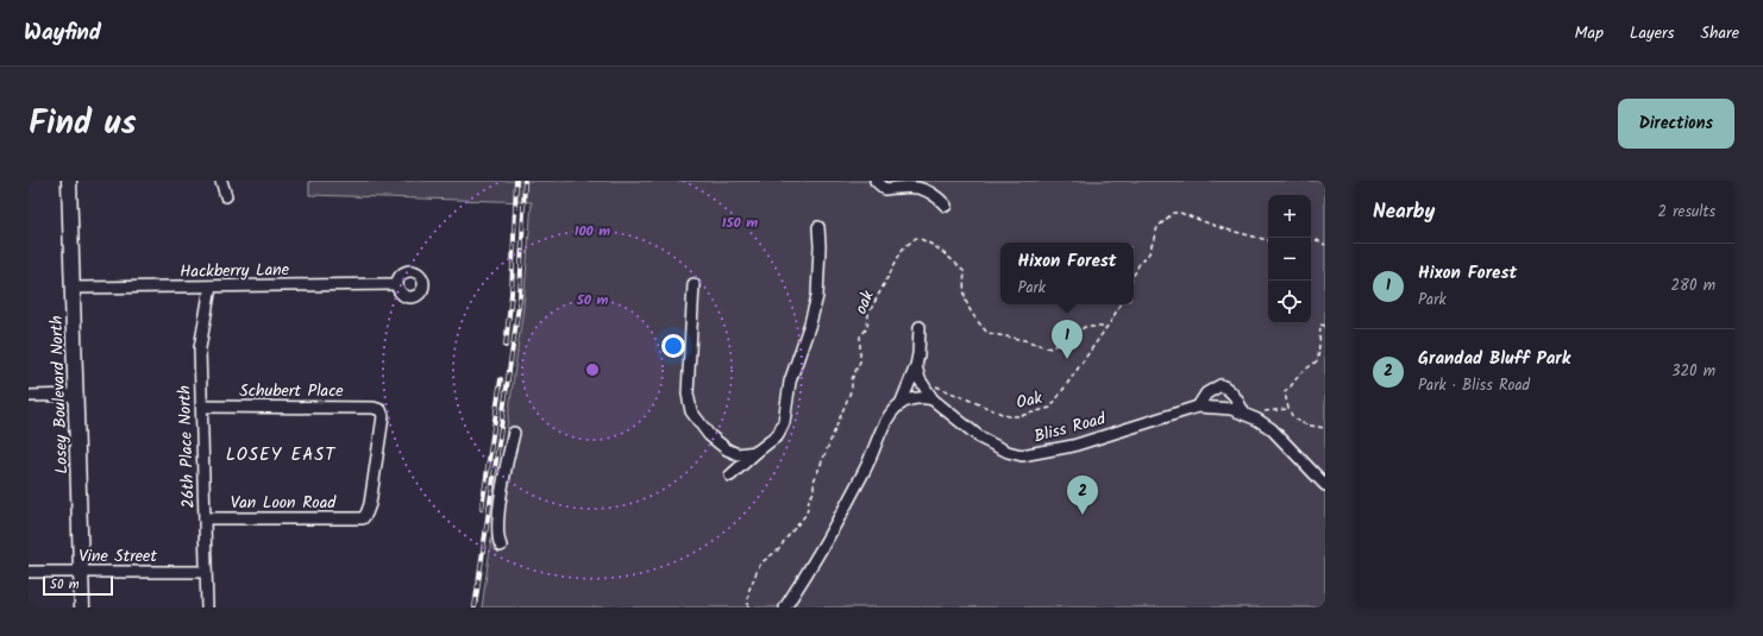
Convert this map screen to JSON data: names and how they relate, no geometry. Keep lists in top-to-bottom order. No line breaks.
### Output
{"streets":{"main road":["Losey Boulevard North"],"street":["Hackberry Lane","Schubert Place","Bliss Road","26th Place North","Van Loon Road","Vine Street"],"path":["oak","Oak"]},"crossings":[["Hackberry Lane","Losey Boulevard North"],["Hackberry Lane","26th Place North"],["oak","Oak"],["Schubert Place","26th Place North"],["Schubert Place","Van Loon Road"],["Losey Boulevard North","Vine Street"],["Oak","Bliss Road"],["26th Place North","Van Loon Road"],["26th Place North","Vine Street"]],"districts":["LOSEY EAST"],"scale_bar":"50 m","page":{"header":"Wayfind","nav":["Map","Layers","Share"],"title":"Find us","buttons":"Directions","heading":["Nearby","2 results"],"map_buttons":["+","−"],"popup":["Hixon Forest","Park"],"list":[{"mark":"1","name":"Hixon Forest","note":"Park","value":"280 m"},{"mark":"2","name":"Grandad Bluff Park","note":"Park · Bliss Road","value":"320 m"}],"pins":["1","2"],"scale":"50 m"},"rings":["150 m","100 m","50 m"]}
